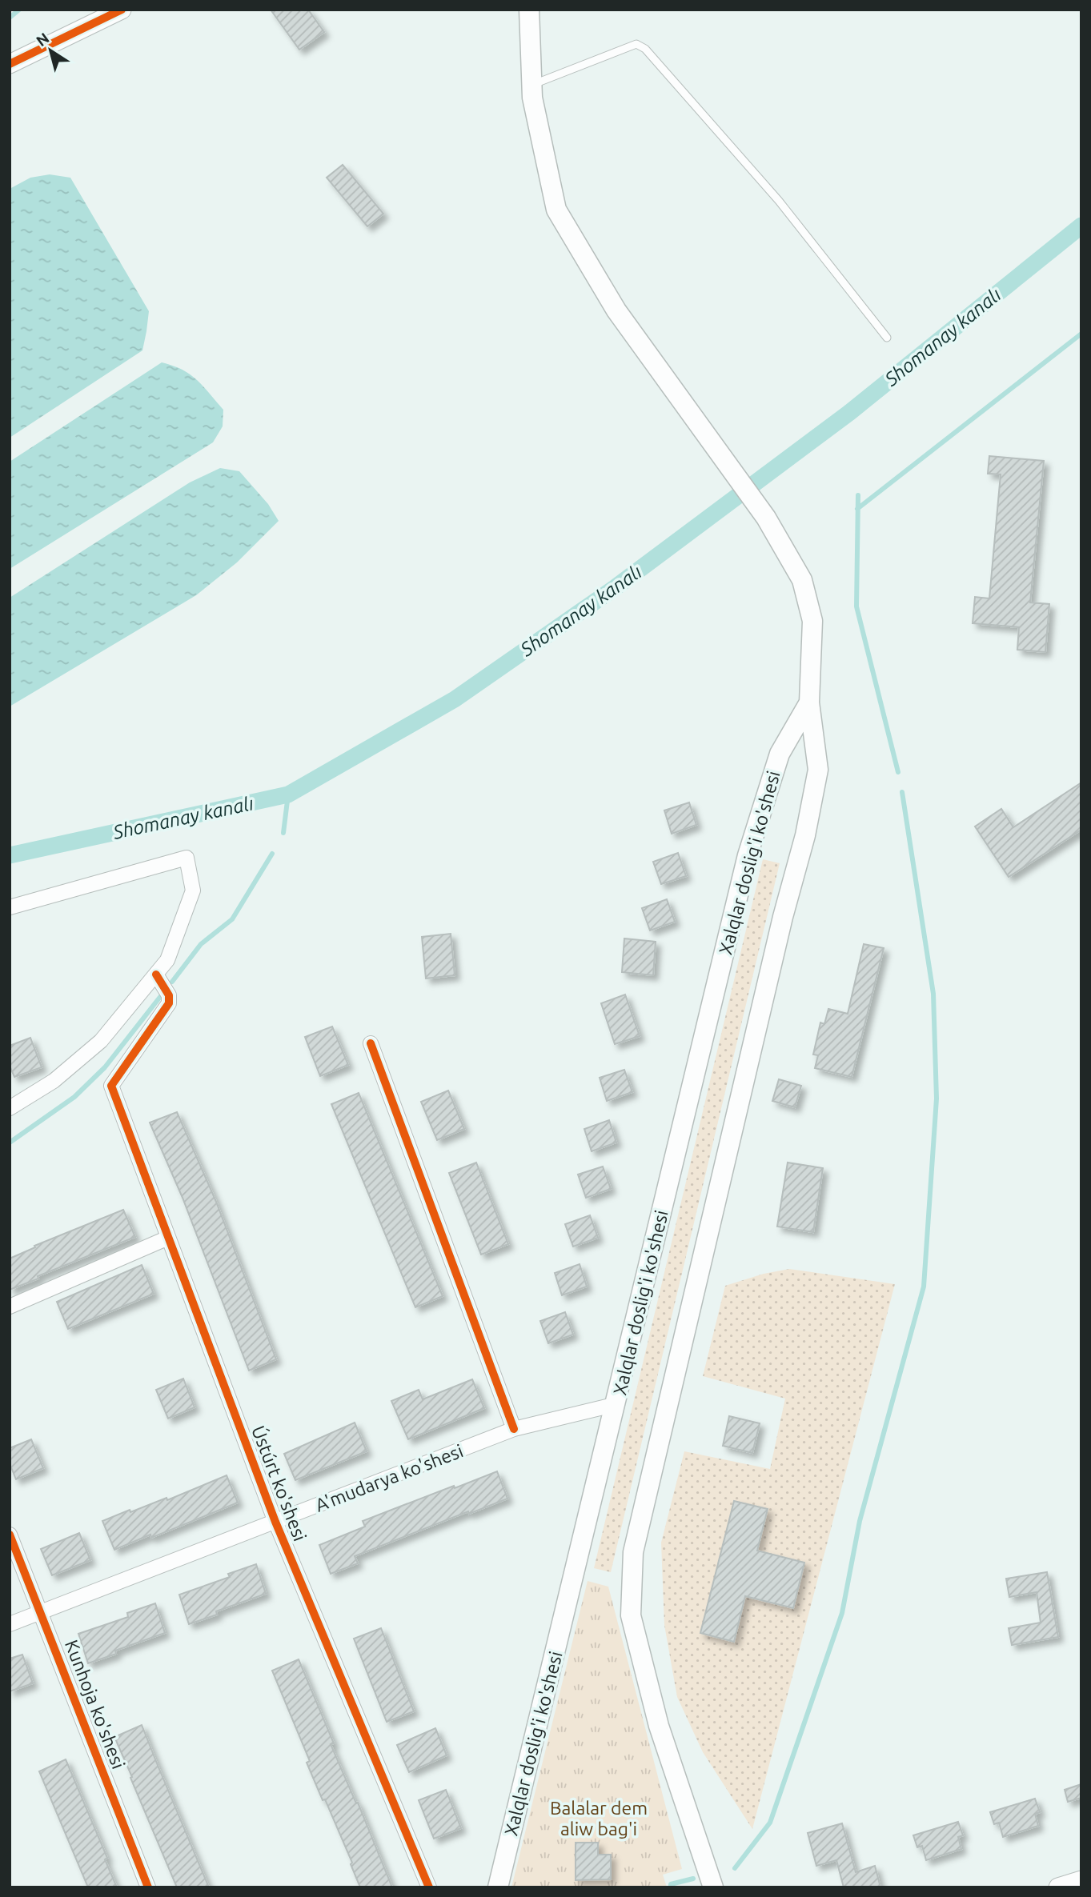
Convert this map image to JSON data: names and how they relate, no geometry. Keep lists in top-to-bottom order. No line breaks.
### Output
{"streets":{"main road":["Xalqlar doslig'i ko'shesi"],"street":["A'mudarya ko'shesi","Ústúrt ko'shesi","Kunhoja ko'shesi"]},"crossings":[["Xalqlar doslig'i ko'shesi","A'mudarya ko'shesi"],["A'mudarya ko'shesi","Ústúrt ko'shesi"],["A'mudarya ko'shesi","Kunhoja ko'shesi"]],"water":["Shomanay kanalı"],"parks":["Balalar dem aliw bag'i"],"north":"top left"}
